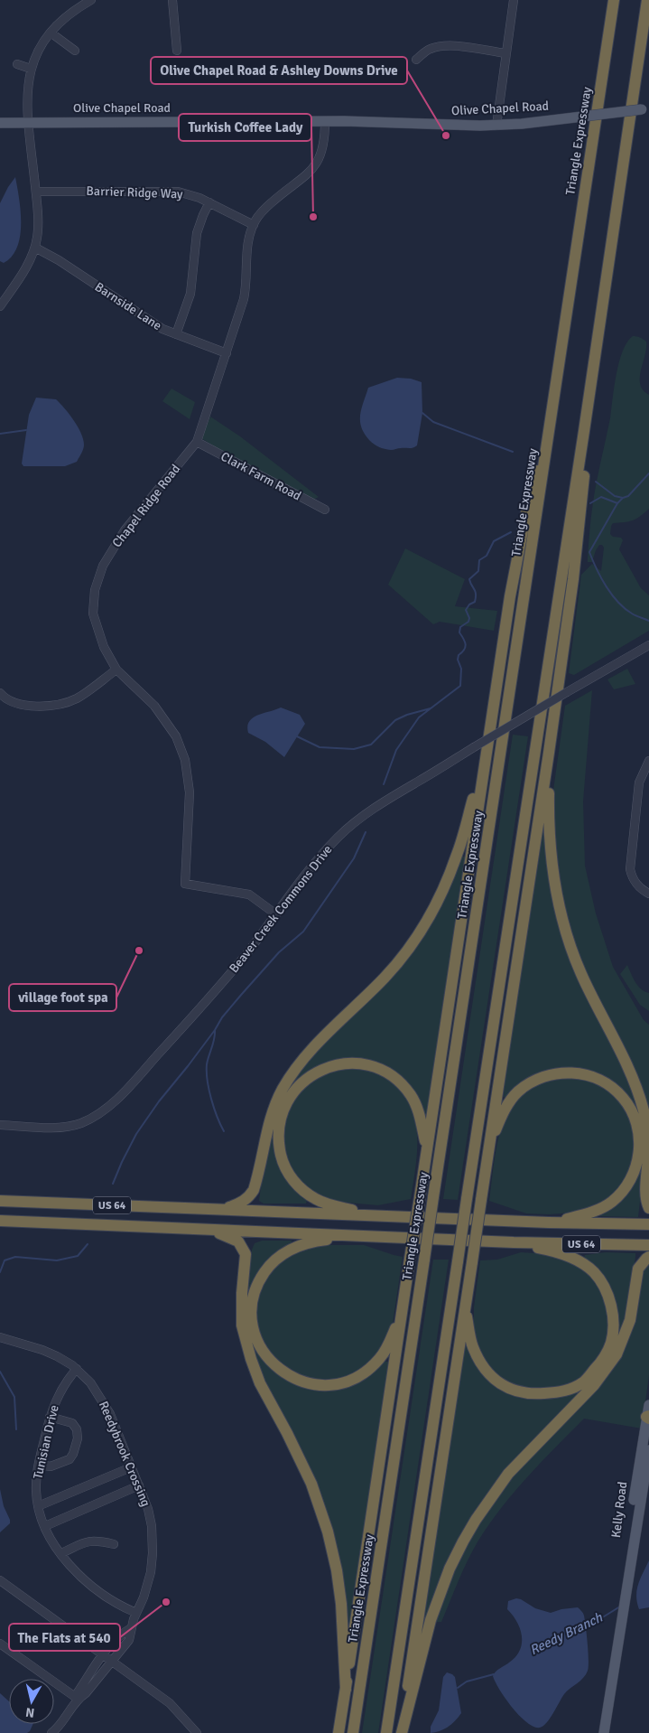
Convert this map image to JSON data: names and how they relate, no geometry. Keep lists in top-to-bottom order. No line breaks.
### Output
{"streets":{"highway":["Triangle Expressway","US 64"],"main road":["Olive Chapel Road","Kelly Road"],"street":["Barrier Ridge Way","Barnside Lane","Clark Farm Road","Chapel Ridge Road","Beaver Creek Commons Drive","Tunisian Drive","Reedybrook Crossing"]},"crossings":[["Olive Chapel Road","Chapel Ridge Road"],["Barrier Ridge Way","Chapel Ridge Road"],["Barnside Lane","Chapel Ridge Road"],["Clark Farm Road","Chapel Ridge Road"],["Chapel Ridge Road","Beaver Creek Commons Drive"],["Tunisian Drive","Reedybrook Crossing"]],"water":["Reedy Branch"],"places":["Olive Chapel Road & Ashley Downs Drive","Turkish Coffee Lady","village foot spa","The Flats at 540"],"north":"bottom"}
